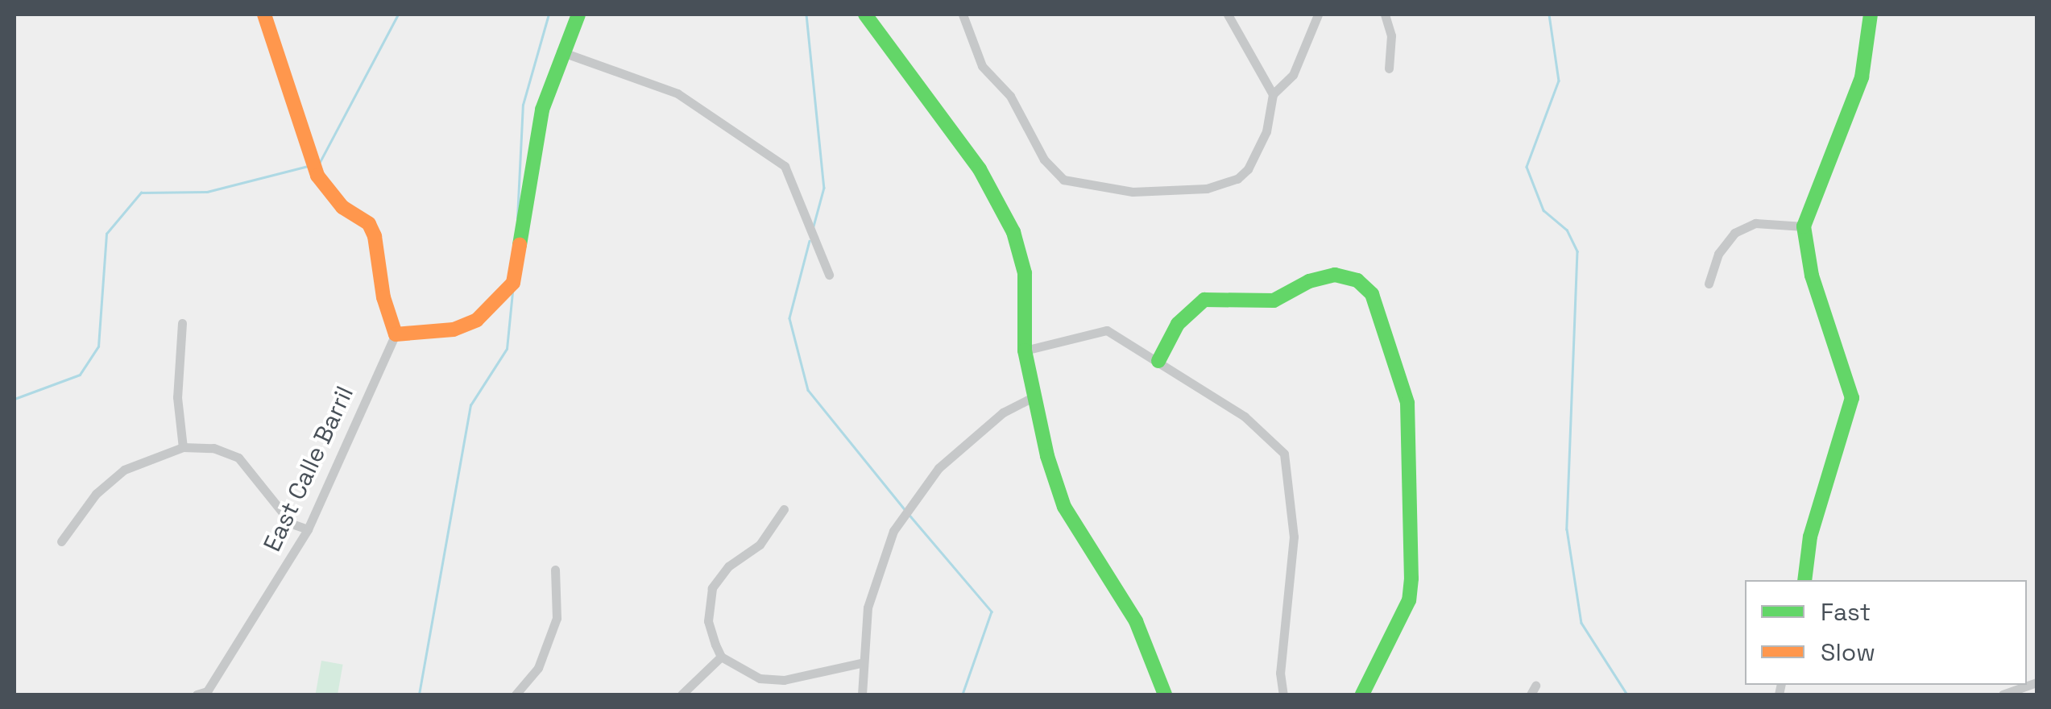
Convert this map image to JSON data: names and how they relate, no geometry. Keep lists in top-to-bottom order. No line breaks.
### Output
{"streets":{"street":["East Calle Barril"]},"legend":["Fast","Slow"]}
